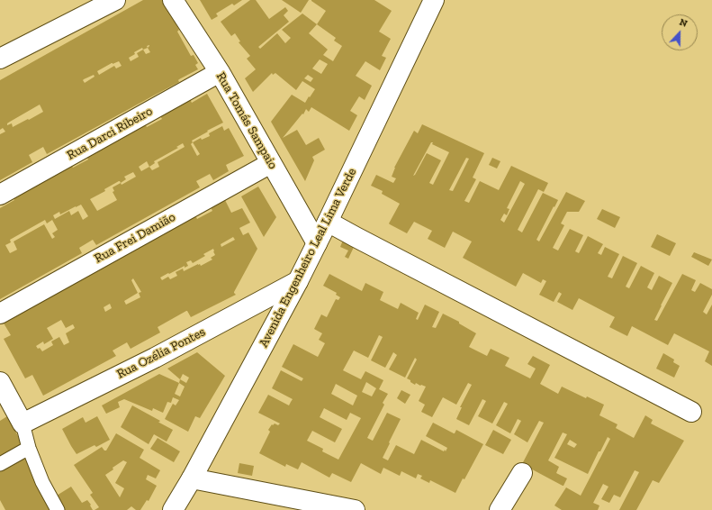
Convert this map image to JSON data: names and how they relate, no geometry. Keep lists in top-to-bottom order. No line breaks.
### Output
{"streets":{"street":["Rua Tomás Sampaio","Rua Darci Ribeiro","Rua Frei Damião","Avenida Engenheiro Leal Lima Verde","Rua Ozélia Pontes"]},"crossings":[["Rua Tomás Sampaio","Rua Darci Ribeiro"],["Rua Tomás Sampaio","Rua Frei Damião"],["Rua Tomás Sampaio","Avenida Engenheiro Leal Lima Verde"],["Avenida Engenheiro Leal Lima Verde","Rua Ozélia Pontes"]],"north":"top"}
